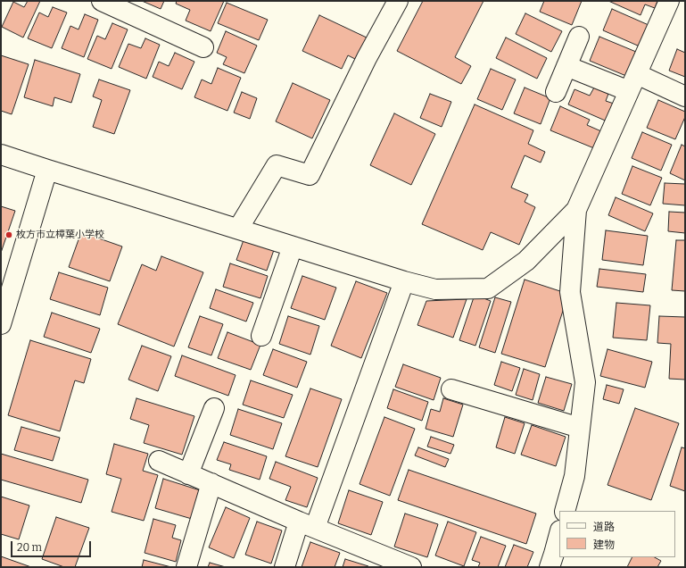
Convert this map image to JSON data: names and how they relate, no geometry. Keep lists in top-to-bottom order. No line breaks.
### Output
{"places":["枚方市立樟葉小学校"],"legend":["道路","建物"],"scale_bar":"20 m"}
